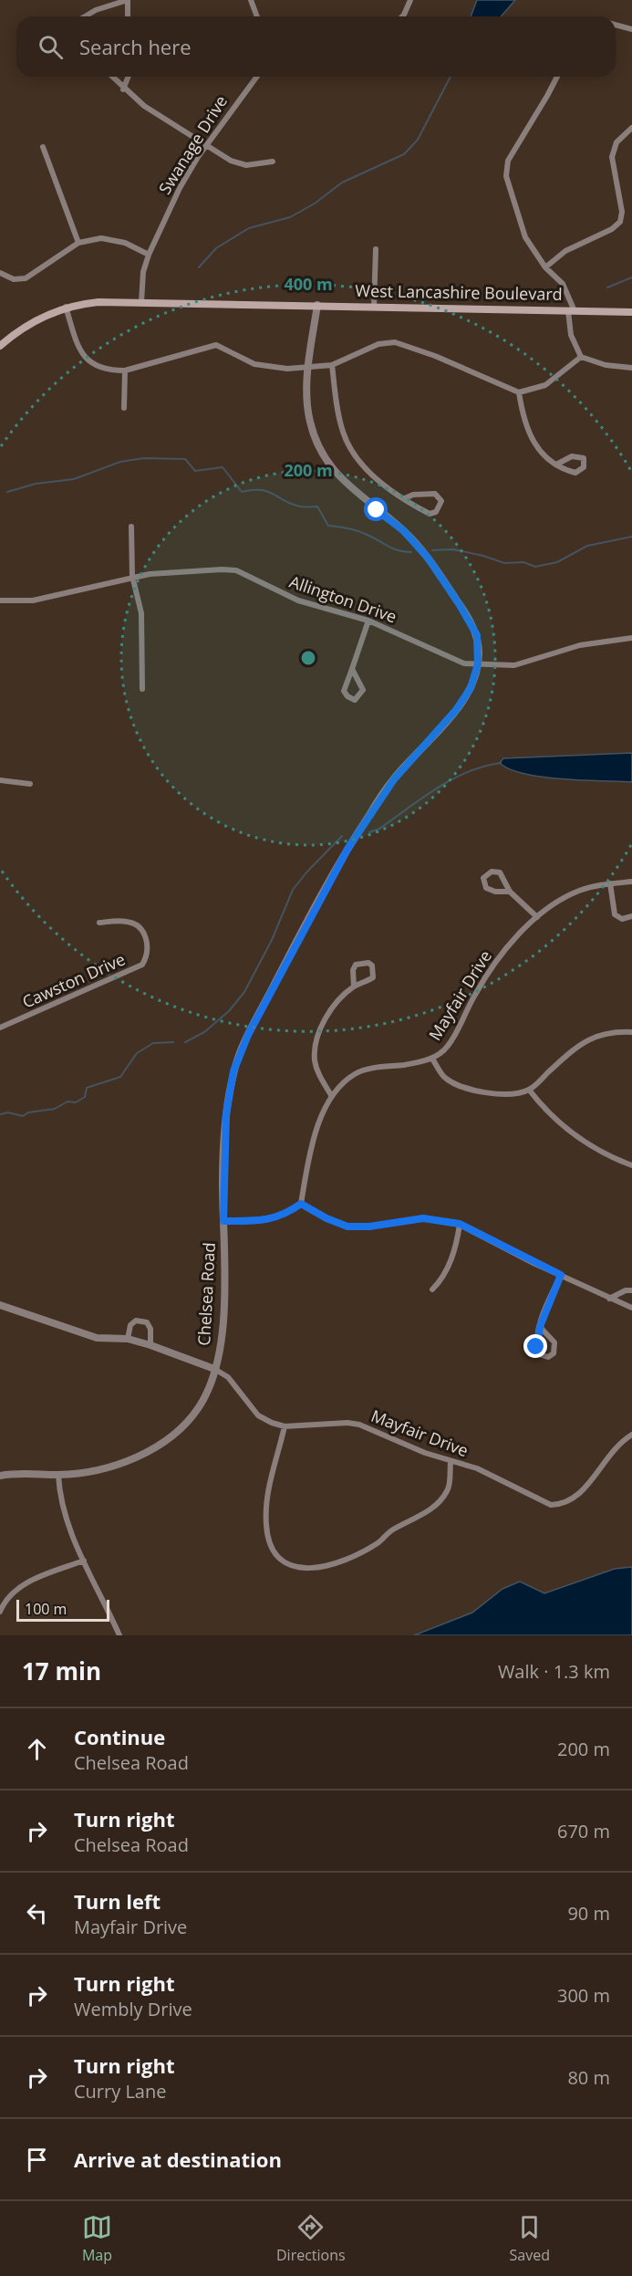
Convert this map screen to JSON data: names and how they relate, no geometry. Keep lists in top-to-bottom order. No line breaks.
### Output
{"streets":{"main road":["West Lancashire Boulevard"],"street":["Swanage Drive","Allington Drive","Cawston Drive","Mayfair Drive","Chelsea Road"]},"crossings":[["Swanage Drive","West Lancashire Boulevard"],["West Lancashire Boulevard","Chelsea Road"],["Allington Drive","Chelsea Road"],["Mayfair Drive","Chelsea Road"]],"scale_bar":"100 m","page":{"search":"Search here","scale":"100 m","heading":["17 min","Walk · 1.3 km"],"list":[["Continue","Chelsea Road","200 m"],["Turn right","Chelsea Road","670 m"],["Turn left","Mayfair Drive","90 m"],["Turn right","Wembly Drive","300 m"],["Turn right","Curry Lane","80 m"],"Arrive at destination"],"nav":["Map","Directions","Saved"]},"rings":["400 m","200 m"]}
